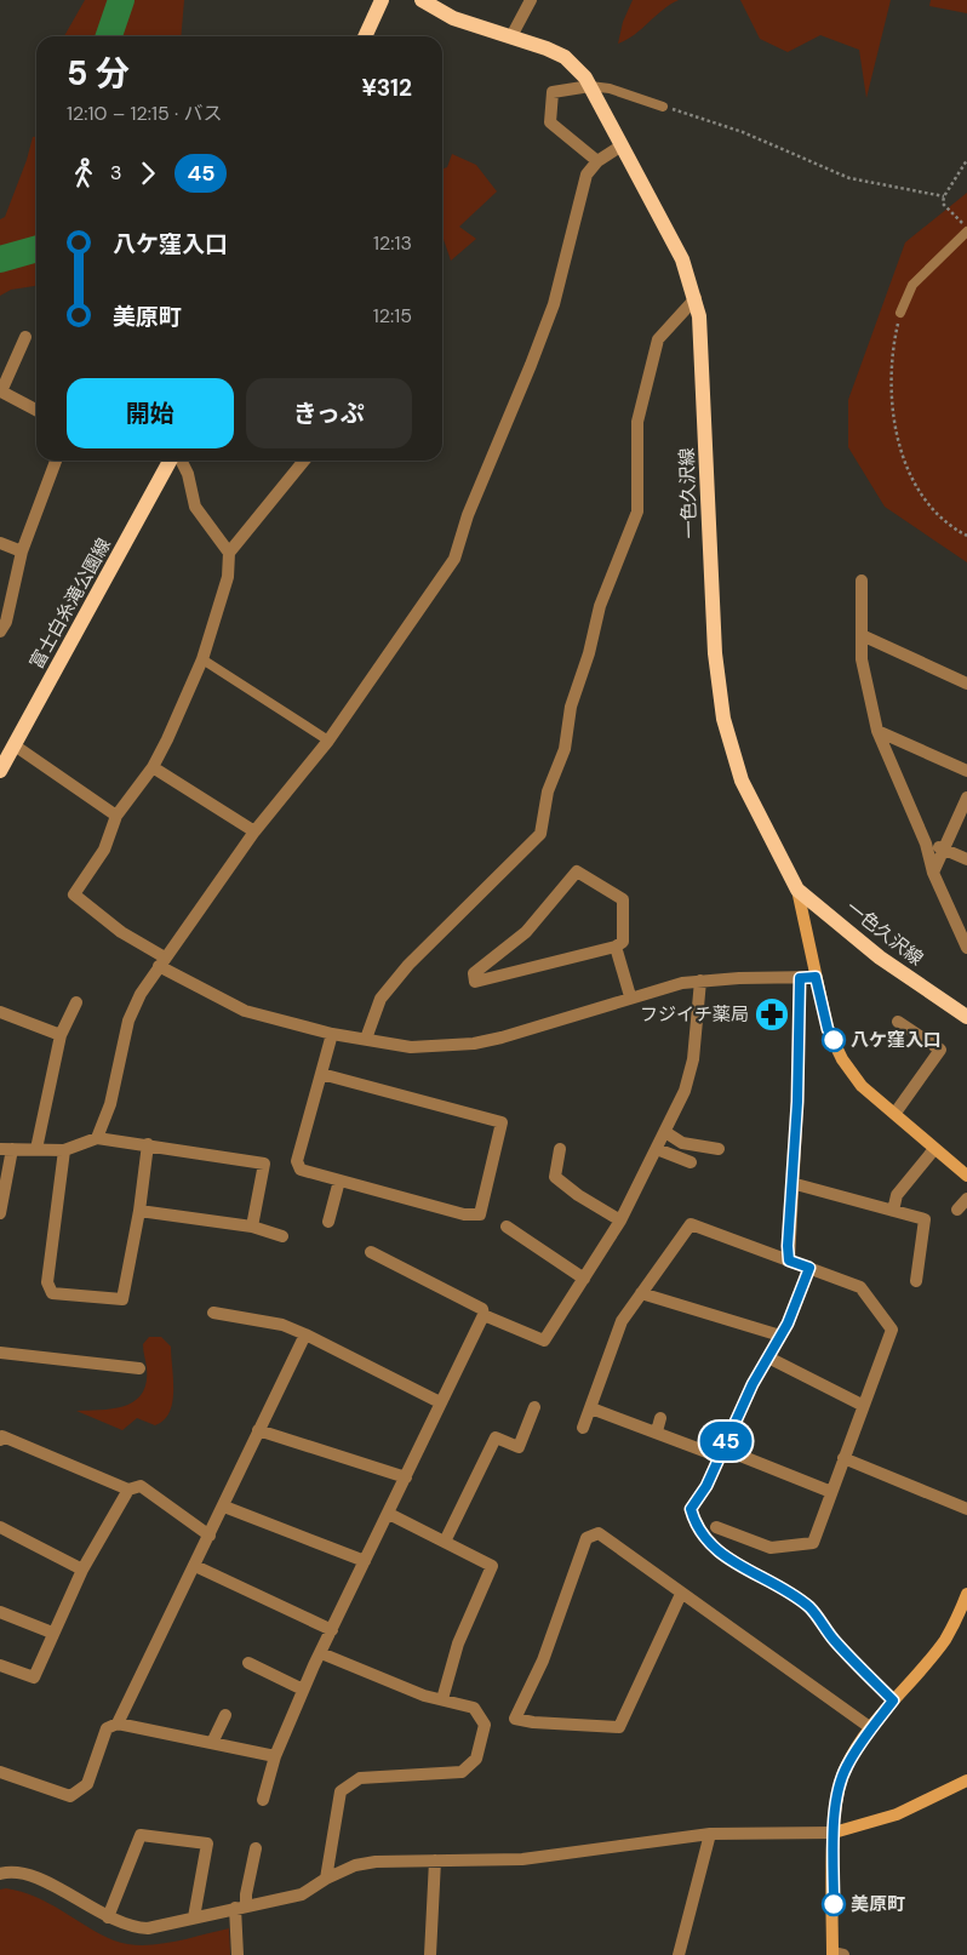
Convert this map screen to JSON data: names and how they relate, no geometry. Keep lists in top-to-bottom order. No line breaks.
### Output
{"streets":{"main road":["一色久沢線","富士白糸滝公園線"]},"places":{"pharmacy":["フジイチ薬局"],"other":["八ケ窪入口","美原町"]},"lines":["bus line 45"],"page":{"on_map":"45","heading":["5 分","12:10 – 12:15 · バス","¥312"],"legs":["3","45"],"list":[{"name":"八ケ窪入口","value":"12:13"},{"name":"美原町","value":"12:15"}],"buttons":["開始","きっぷ"]}}
